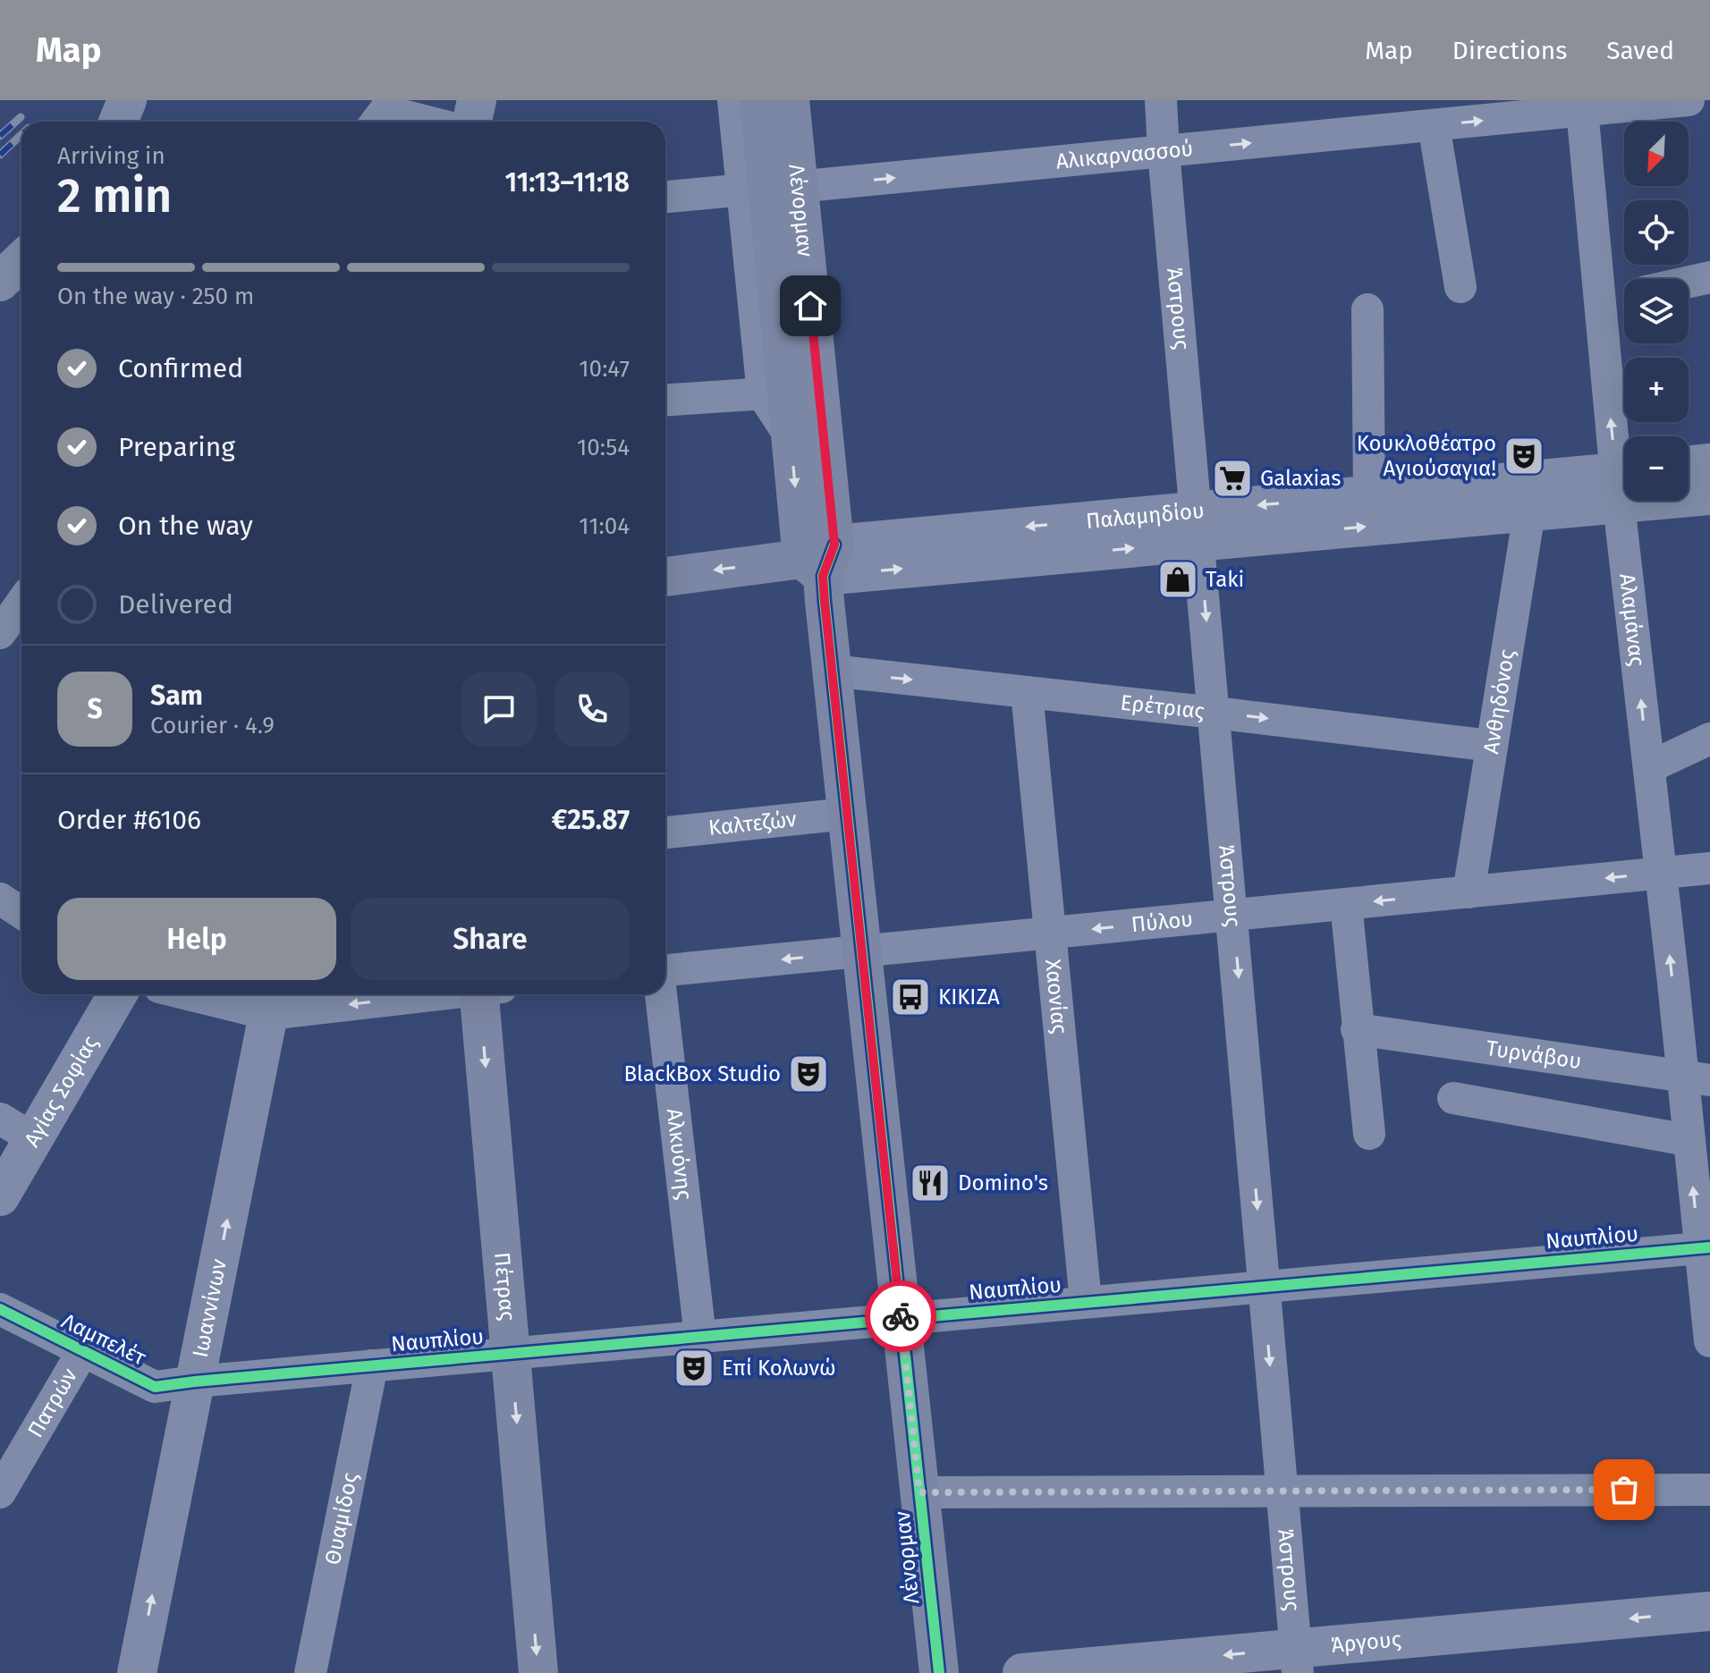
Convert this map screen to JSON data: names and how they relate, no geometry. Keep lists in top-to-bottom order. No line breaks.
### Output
{"streets":{"main road":["Λένορμαν","Παλαμηδίου","Πέτρας"],"street":["Αλικαρνασσού","Άστρους","Αλαμάνας","Ανθηδόνος","Ερέτριας","Καλτεζών","Πύλου","Χαονίας","Τυρνάβου","Αγίας Σοφίας","Αλκυόνης","Ναυπλίου","Ιωαννίνων","Λαμπελέτ","Πατρών","Θυαμίδος","Άργους"]},"crossings":[["Αλικαρνασσού","Άστρους"],["Αλικαρνασσού","Αλαμάνας"],["Λένορμαν","Παλαμηδίου"],["Λένορμαν","Ερέτριας"],["Λένορμαν","Καλτεζών"],["Λένορμαν","Πύλου"],["Λένορμαν","Ναυπλίου"],["Άστρους","Παλαμηδίου"],["Άστρους","Ερέτριας"],["Άστρους","Πύλου"],["Άστρους","Ναυπλίου"],["Άστρους","Άργους"],["Παλαμηδίου","Αλαμάνας"],["Παλαμηδίου","Ανθηδόνος"],["Αλαμάνας","Πύλου"],["Αλαμάνας","Τυρνάβου"],["Αλαμάνας","Ναυπλίου"],["Ανθηδόνος","Ερέτριας"],["Ανθηδόνος","Πύλου"],["Ερέτριας","Χαονίας"],["Πύλου","Χαονίας"],["Χαονίας","Ναυπλίου"],["Αλκυόνης","Ναυπλίου"],["Ναυπλίου","Πέτρας"],["Ναυπλίου","Ιωαννίνων"],["Ναυπλίου","Λαμπελέτ"],["Ναυπλίου","Θυαμίδος"],["Ιωαννίνων","Λαμπελέτ"],["Λαμπελέτ","Πατρών"]],"one_way":["Αλικαρνασσού","Άστρους","Αλαμάνας","Ερέτριας","Πέτρας","Ιωαννίνων"],"places":{"theatre":["Κουκλοθέατρο Αγιούσαγια!","BlackBox Studio","Επί Κολωνώ"],"supermarket":["Galaxias"],"shop":["Taki"],"bus stop":["ΚΙΚΙΖΑ"],"restaurant":["Domino's"]},"north":"bottom left","page":{"header":"Map","nav":["Map","Directions","Saved"],"map_buttons":["+","−"],"heading":["2 min","Arriving in","11:13–11:18"],"panel":["Sam","Courier · 4.9","Order #6106","€25.87"],"bar":"On the way · 250 m","list":[["Confirmed","10:47"],["Preparing","10:54"],["On the way","11:04"],"Delivered"],"round":"S","buttons":["Help","Share"]}}
